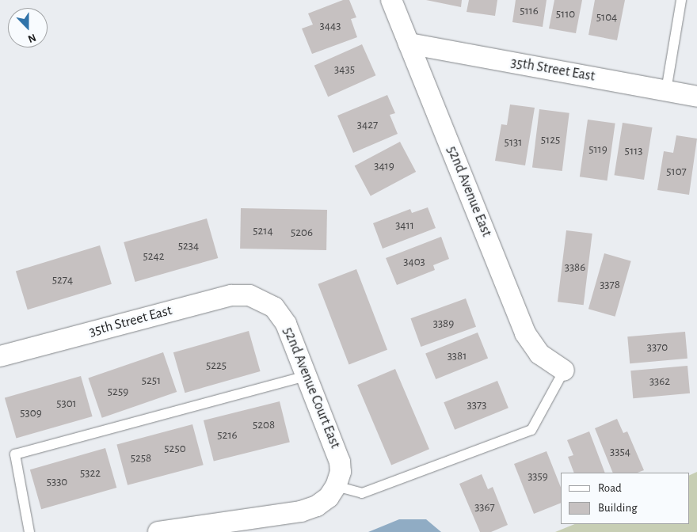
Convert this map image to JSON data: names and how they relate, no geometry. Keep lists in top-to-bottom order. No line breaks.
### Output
{"streets":{"street":["35th Street East","52nd Avenue East","52nd Avenue Court East"]},"crossings":[["35th Street East","52nd Avenue East"],["35th Street East","52nd Avenue Court East"]],"house_numbers":["5116","5110","5104","3443","3435","3427","5125","5131","5119","5113","3419","5107","3411","5214","5206","5234","5242","3403","3386","5274","3378","3389","3370","3381","5225","5251","3362","5259","5301","3373","5309","5208","5216","5250","3354","5258","5322","3359","5330","3367"],"legend":["Road","Building"],"north":"bottom"}
